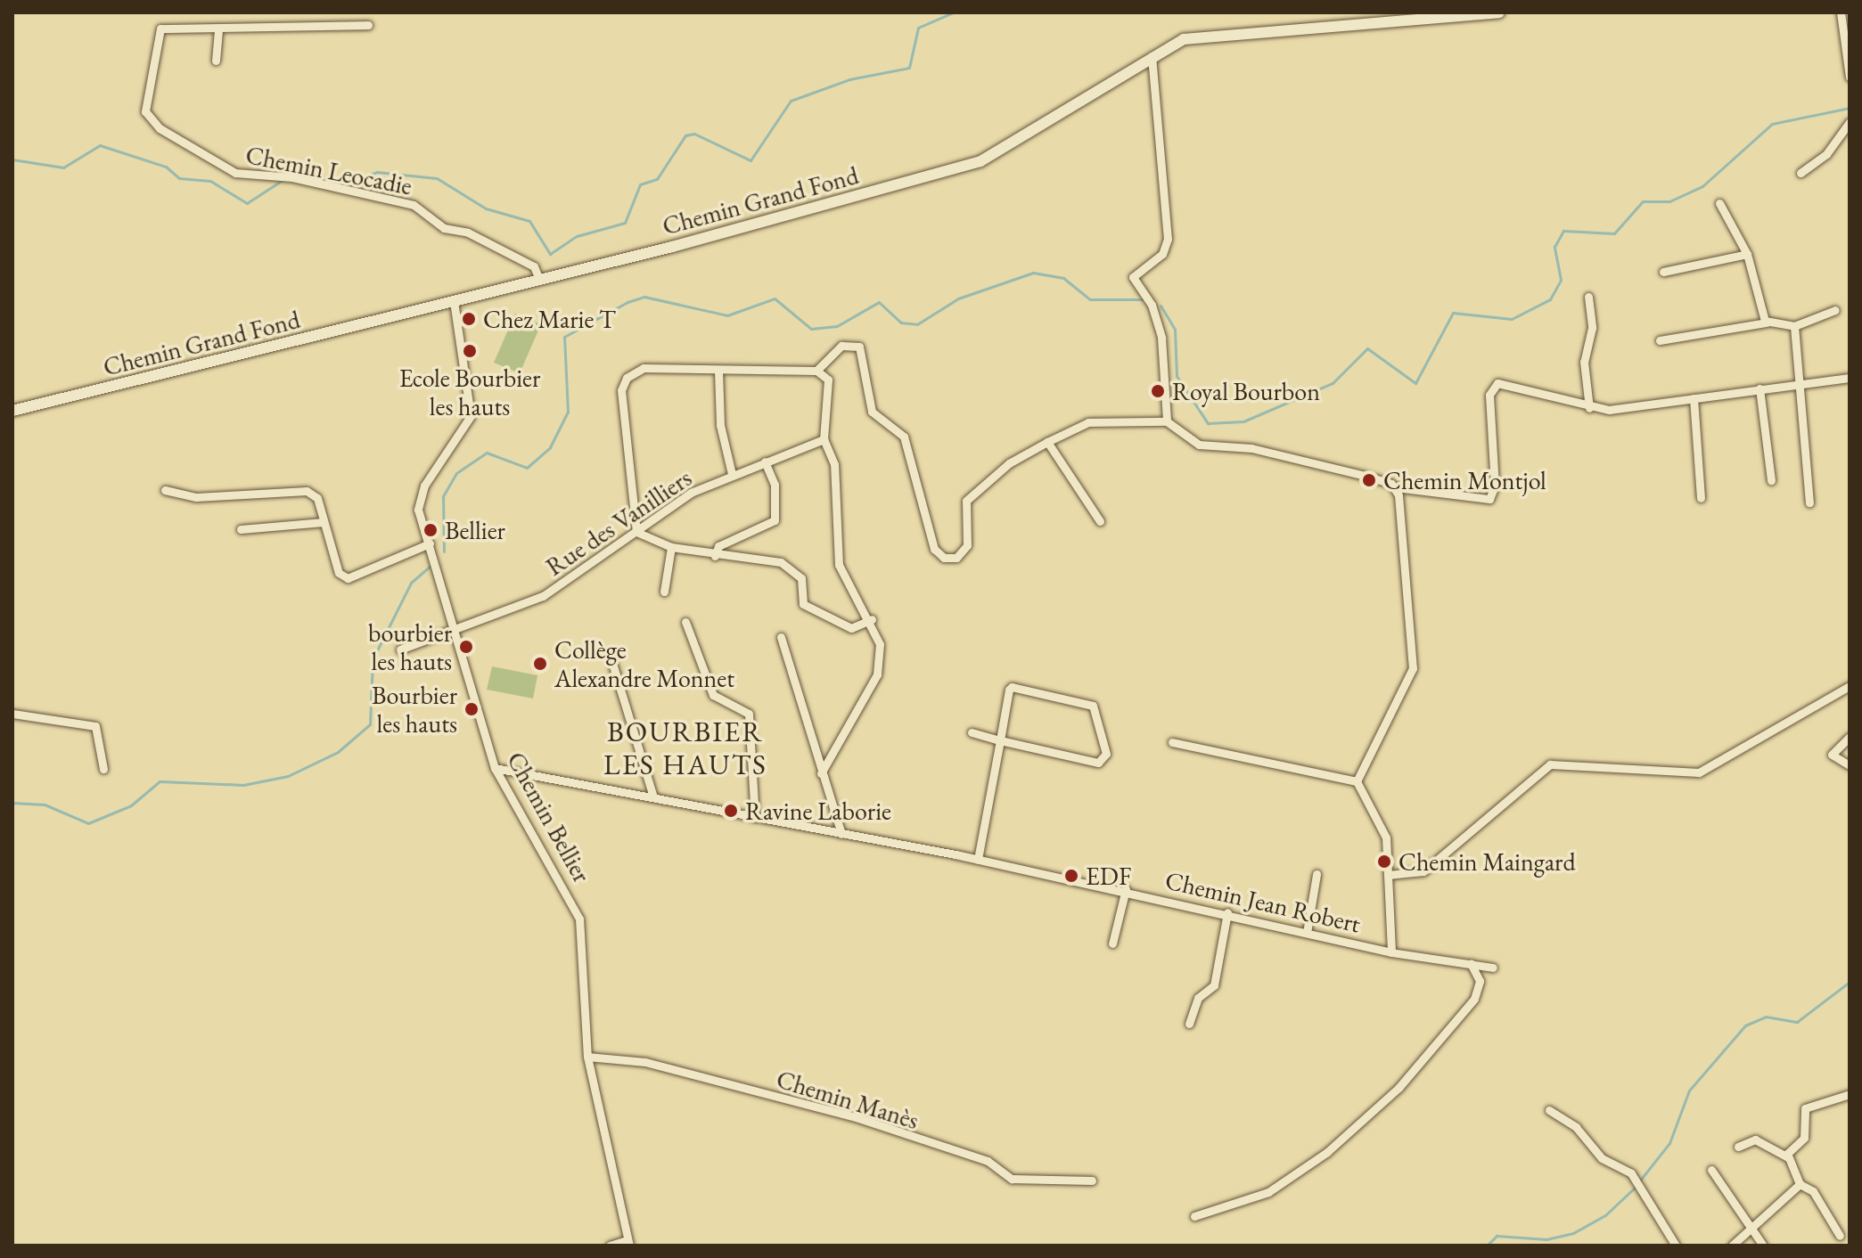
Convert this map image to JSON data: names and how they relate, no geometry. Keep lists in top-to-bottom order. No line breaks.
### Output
{"streets":{"street":["Chemin Leocadie","Chemin Grand Fond","Rue des Vanilliers","Chemin Bellier","Chemin Jean Robert","Chemin Manès"]},"crossings":[["Chemin Leocadie","Chemin Grand Fond"],["Chemin Grand Fond","Chemin Bellier"],["Rue des Vanilliers","Chemin Bellier"],["Chemin Bellier","Chemin Jean Robert"],["Chemin Bellier","Chemin Manès"]],"districts":["BOURBIER LES HAUTS"],"places":["Chez Marie T","Ecole Bourbier les hauts","Royal Bourbon","Chemin Montjol","Bellier","bourbier les hauts","Collège Alexandre Monnet","Bourbier les hauts","Ravine Laborie","Chemin Maingard","EDF"]}
